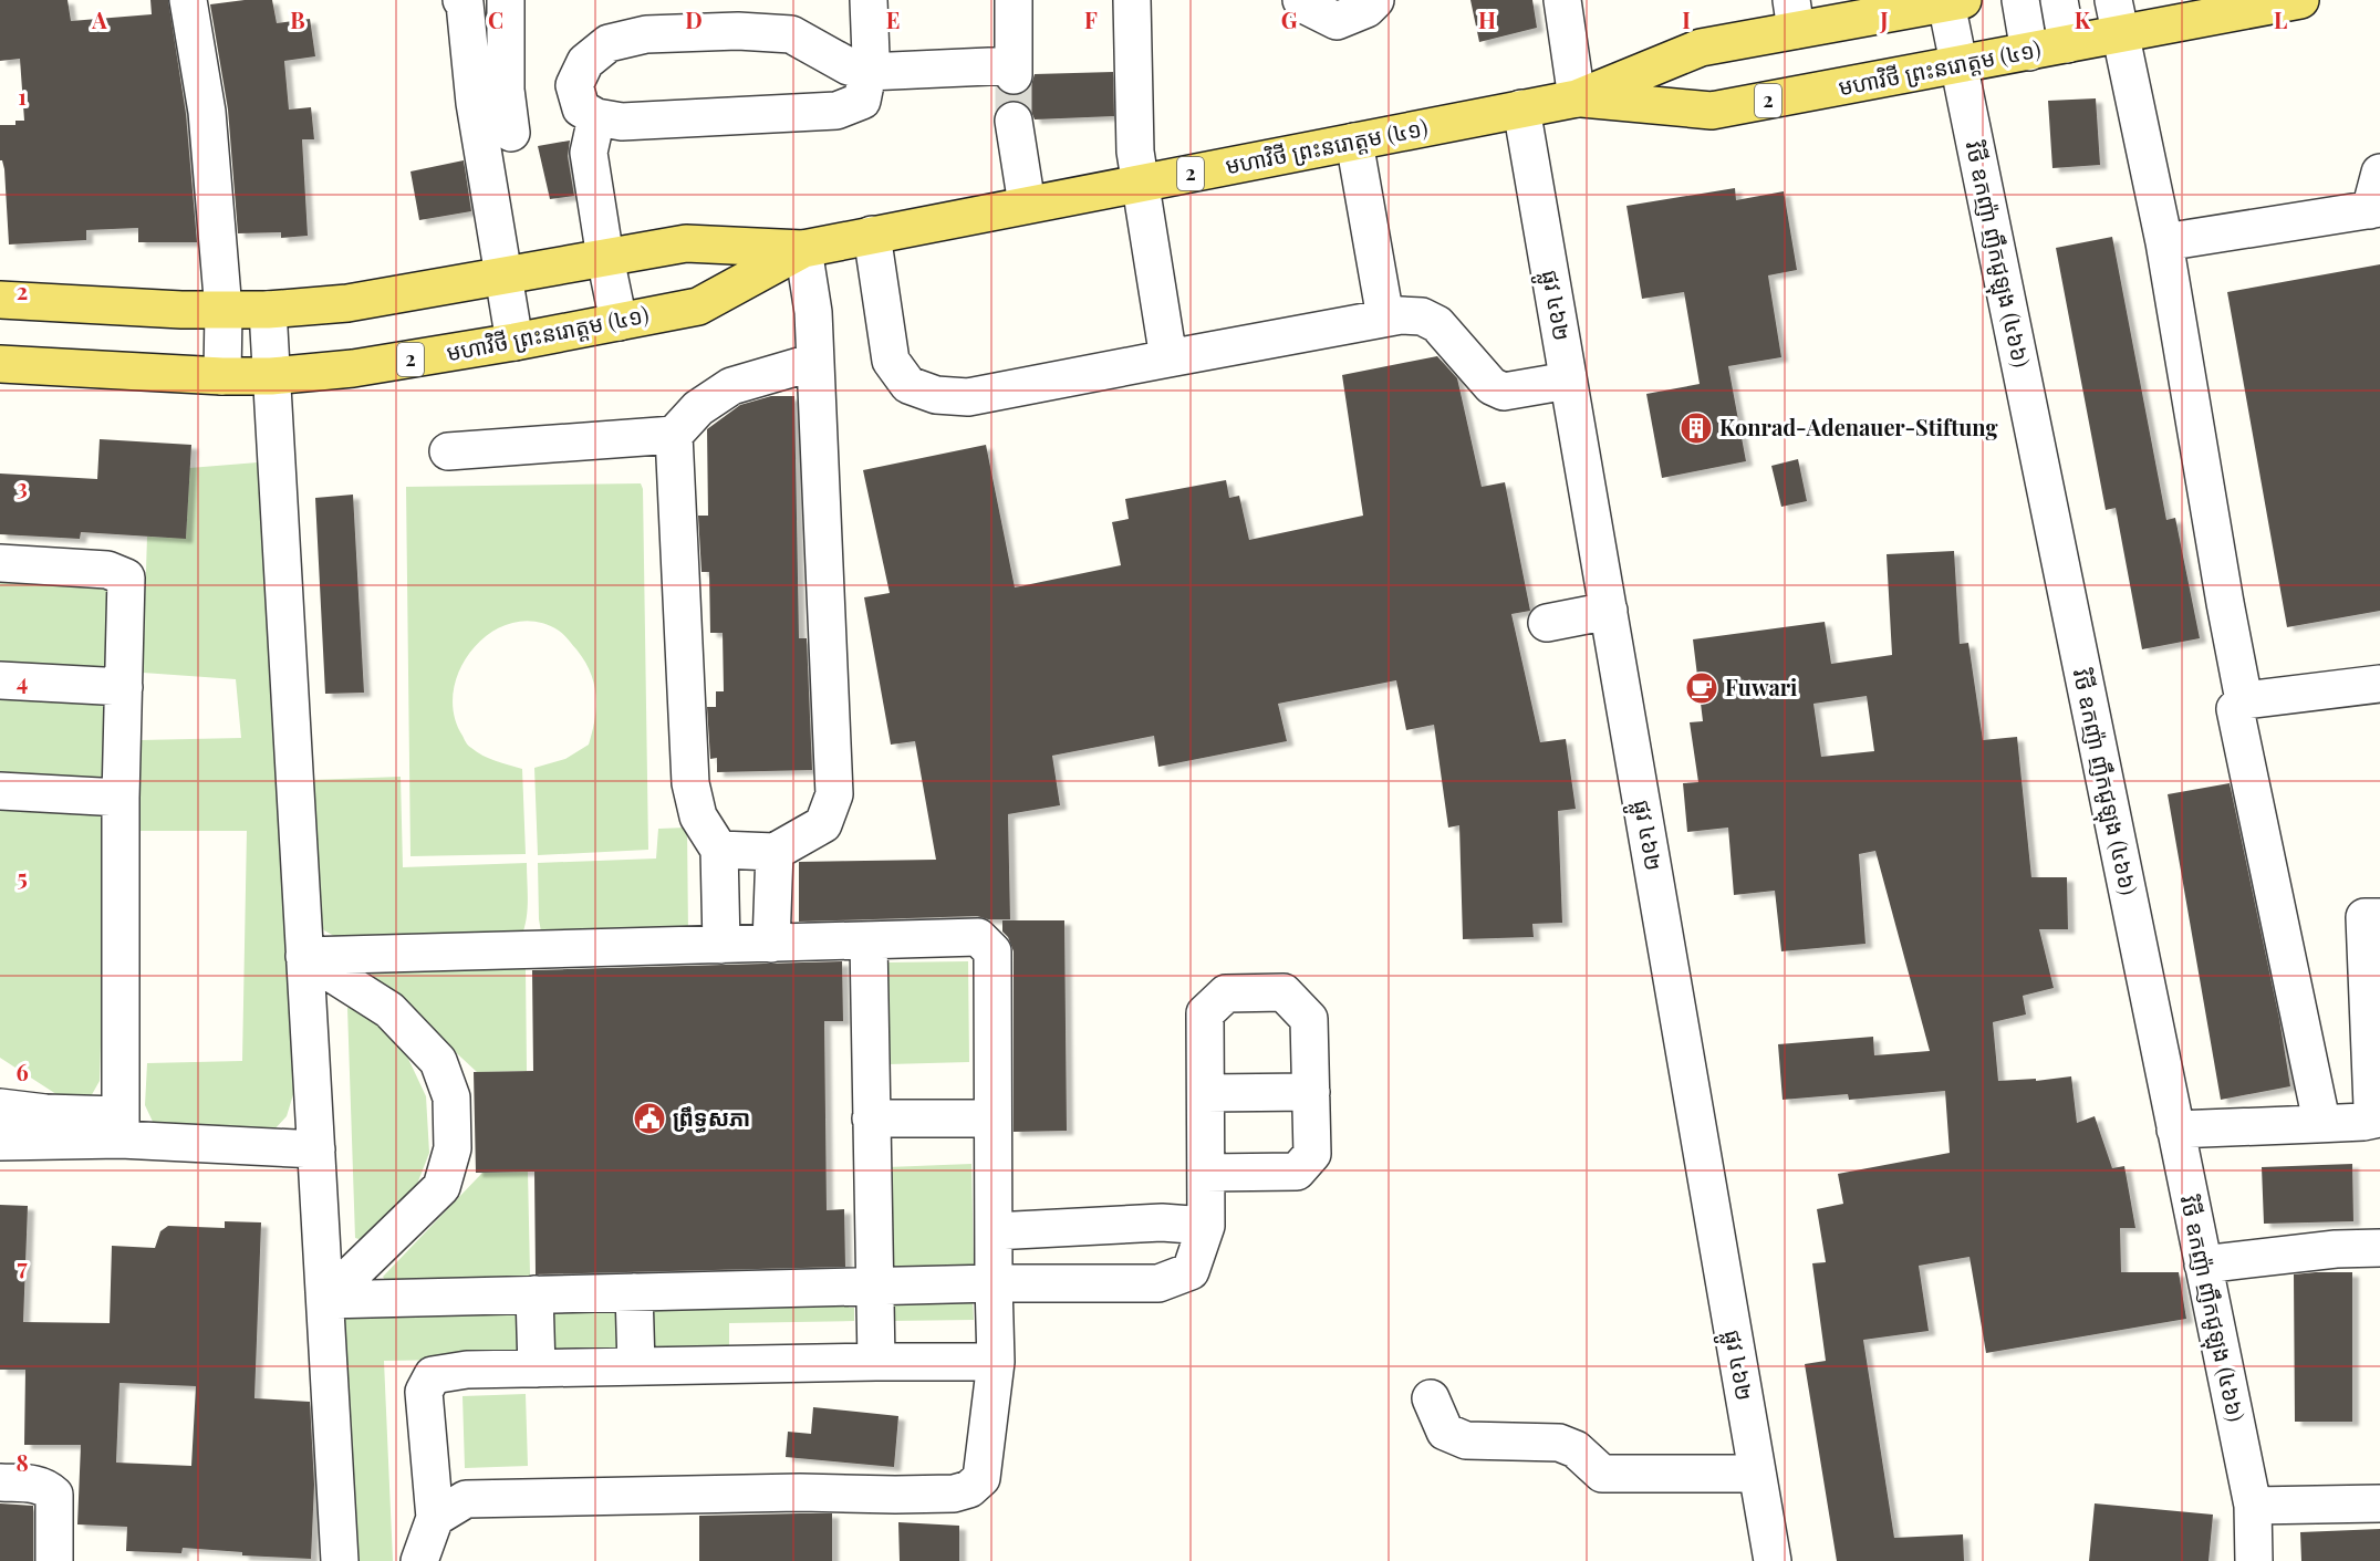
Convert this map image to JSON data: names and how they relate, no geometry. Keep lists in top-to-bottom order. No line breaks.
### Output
{"streets":{"main road":["មហាវិថី ព្រះនរោត្តម (៤១)","2"],"street":["វិថី ឧកញ៉ា ញឹកជូឡុង (៤៦៦)","ផ្លូវ ៤៦២"]},"crossings":[["មហាវិថី ព្រះនរោត្តម (៤១)","វិថី ឧកញ៉ា ញឹកជូឡុង (៤៦៦)"],["មហាវិថី ព្រះនរោត្តម (៤១)","ផ្លូវ ៤៦២"]],"places":{"building":["Konrad-Adenauer-Stiftung"],"cafe":["Fuwari"],"public building":["ព្រឹទ្ធសភា"]},"grid":{"columns":["A","B","C","D","E","F","G","H","I","J","K","L"],"rows":["1","2","3","4","5","6","7","8"]}}
